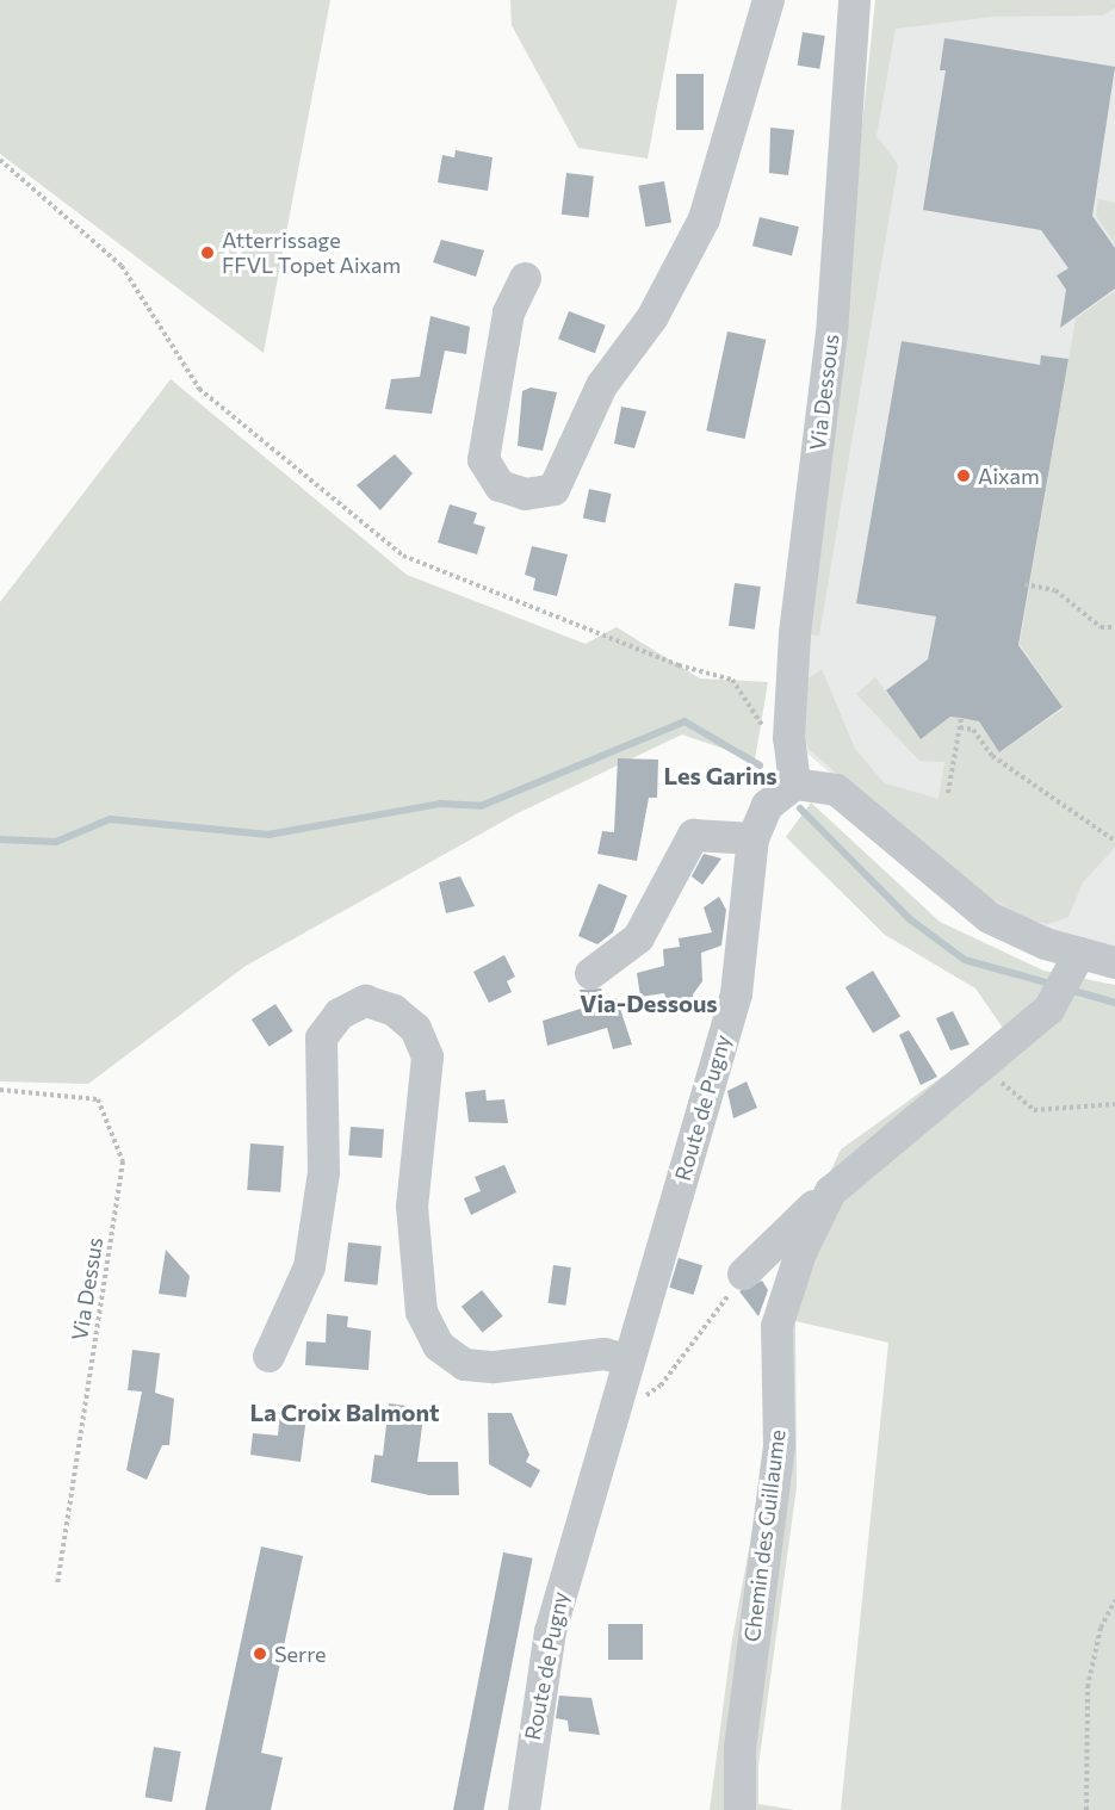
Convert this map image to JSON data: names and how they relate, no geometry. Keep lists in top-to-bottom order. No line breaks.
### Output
{"streets":{"street":["Via Dessous","Route de Pugny","Chemin des Guillaume"],"path":["Via Dessus"]},"crossings":[["Via Dessous","Route de Pugny"]],"districts":["Les Garins","Via-Dessous","La Croix Balmont"],"places":["Atterrissage FFVL Topet Aixam","Aixam","Serre"]}
